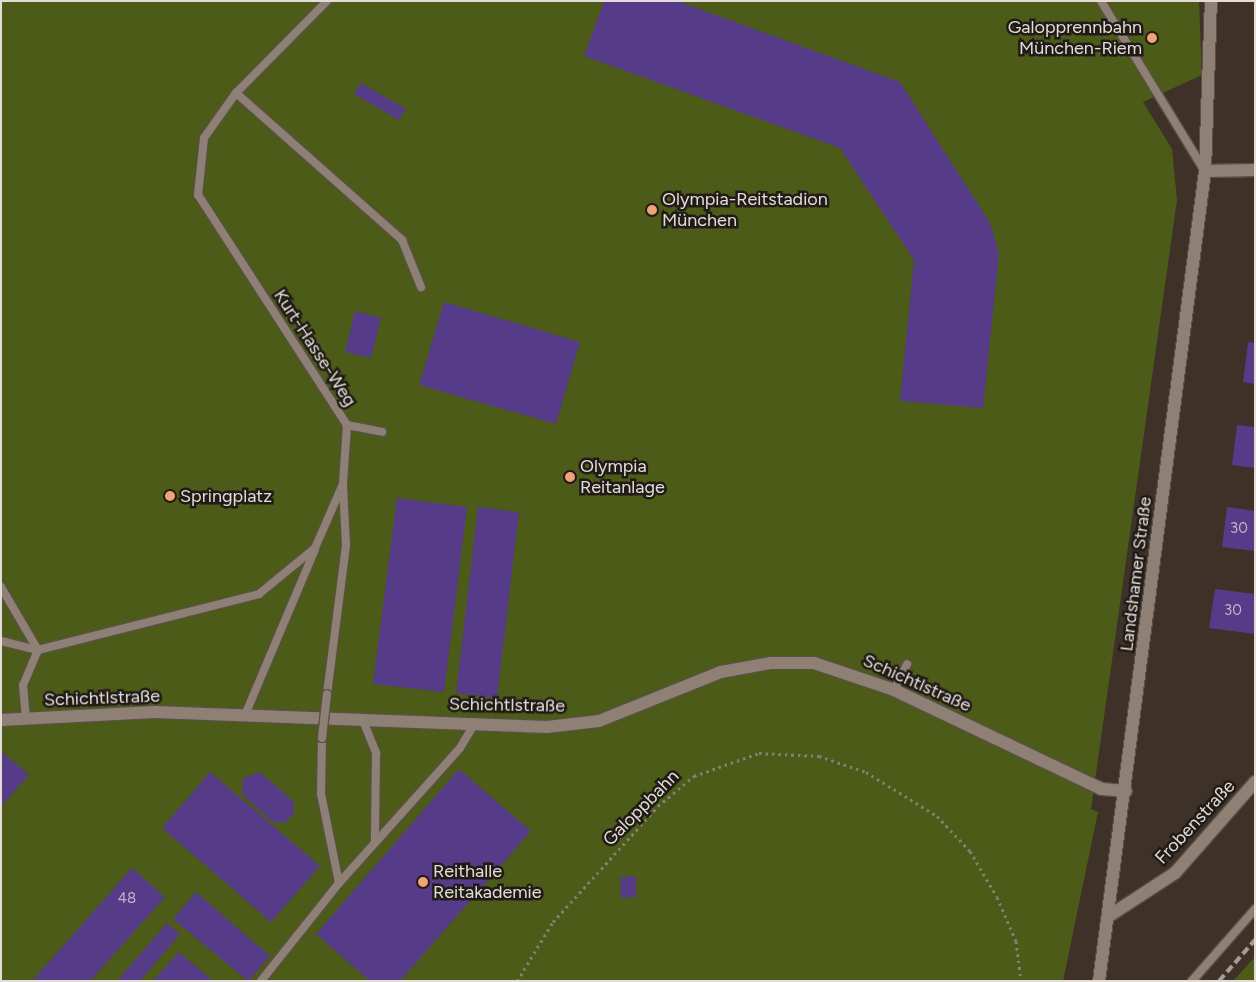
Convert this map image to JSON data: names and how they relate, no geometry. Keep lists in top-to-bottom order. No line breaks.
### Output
{"streets":{"street":["Landshamer Straße","Schichtlstraße","Frobenstraße"],"lane":["Kurt-Hasse-Weg"],"path":["Galoppbahn"]},"crossings":[["Landshamer Straße","Schichtlstraße"],["Landshamer Straße","Frobenstraße"]],"places":["Galopprennbahn München-Riem","Olympia-Reitstadion München","Olympia Reitanlage","Springplatz","Reithalle Reitakademie"],"house_numbers":["30","30","48"]}
